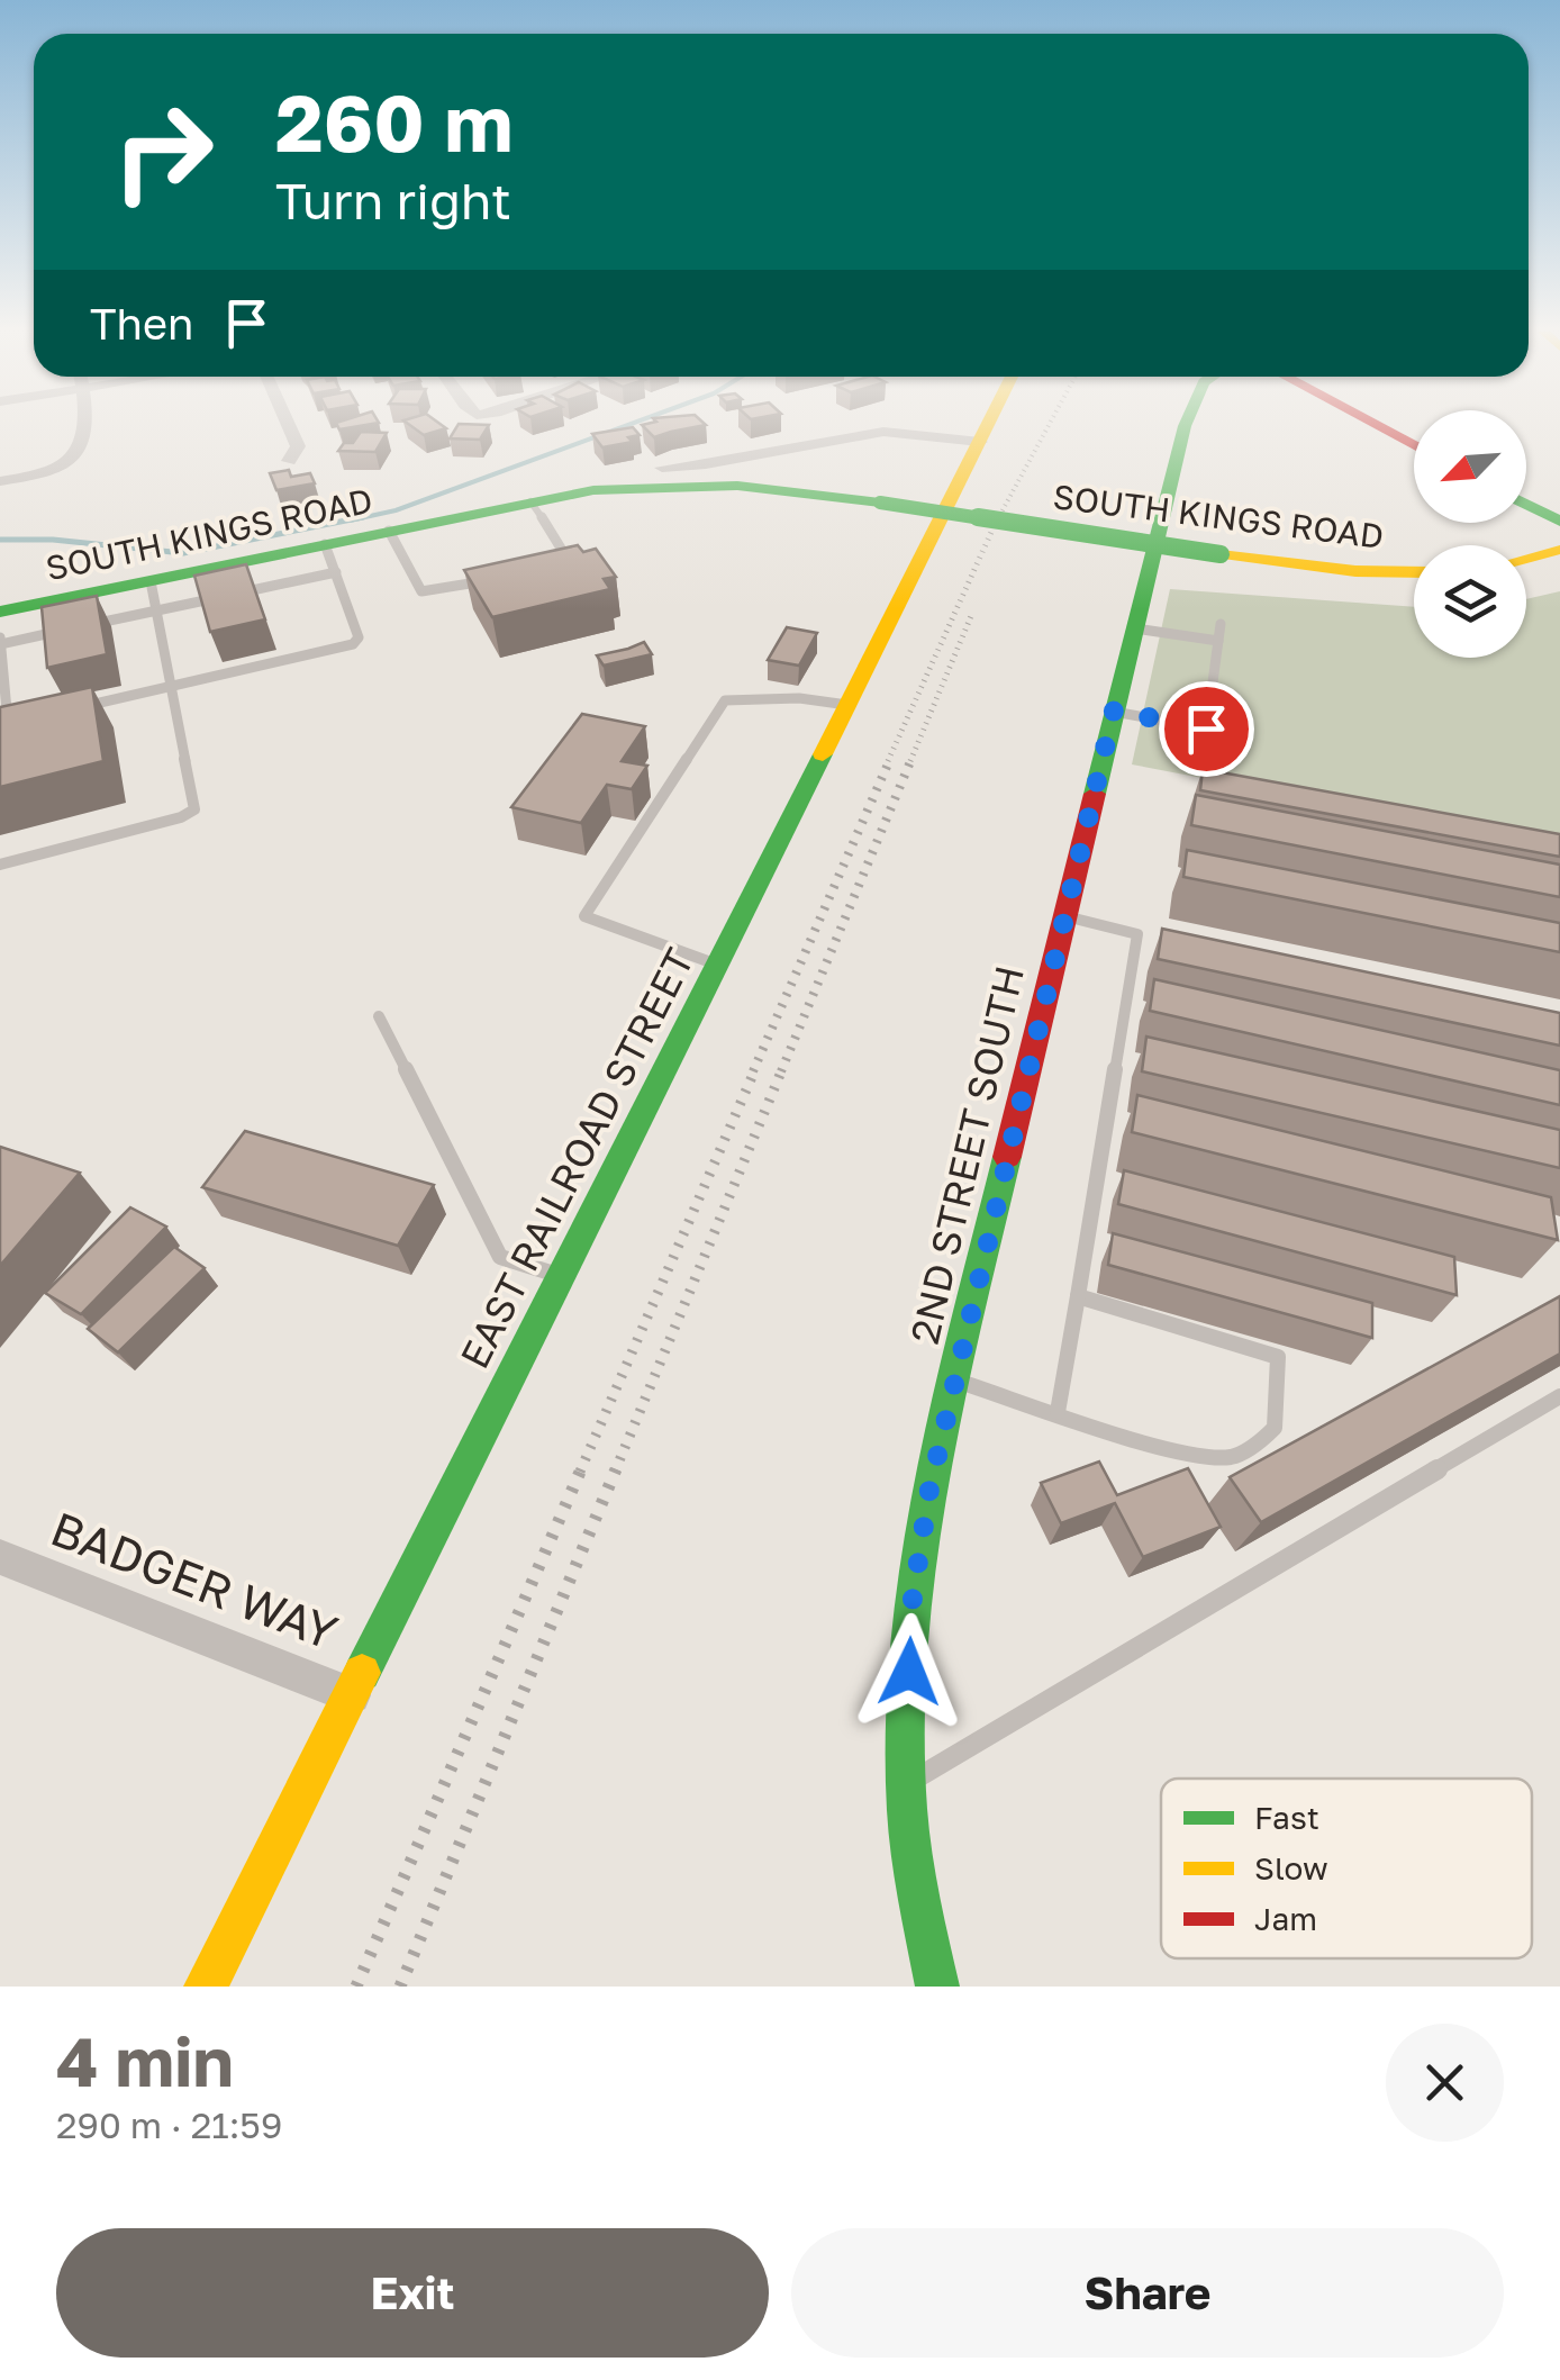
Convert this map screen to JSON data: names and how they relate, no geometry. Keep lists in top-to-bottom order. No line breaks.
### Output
{"streets":{"street":["SOUTH KINGS ROAD","2ND STREET SOUTH","EAST RAILROAD STREET","BADGER WAY"]},"crossings":[["EAST RAILROAD STREET","BADGER WAY"]],"legend":["Fast","Slow","Jam"],"north":"bottom left","page":{"turn":["260 m","Turn right"],"then":"Then","heading":["4 min","290 m · 21:59"],"buttons":["Exit","Share"]}}
